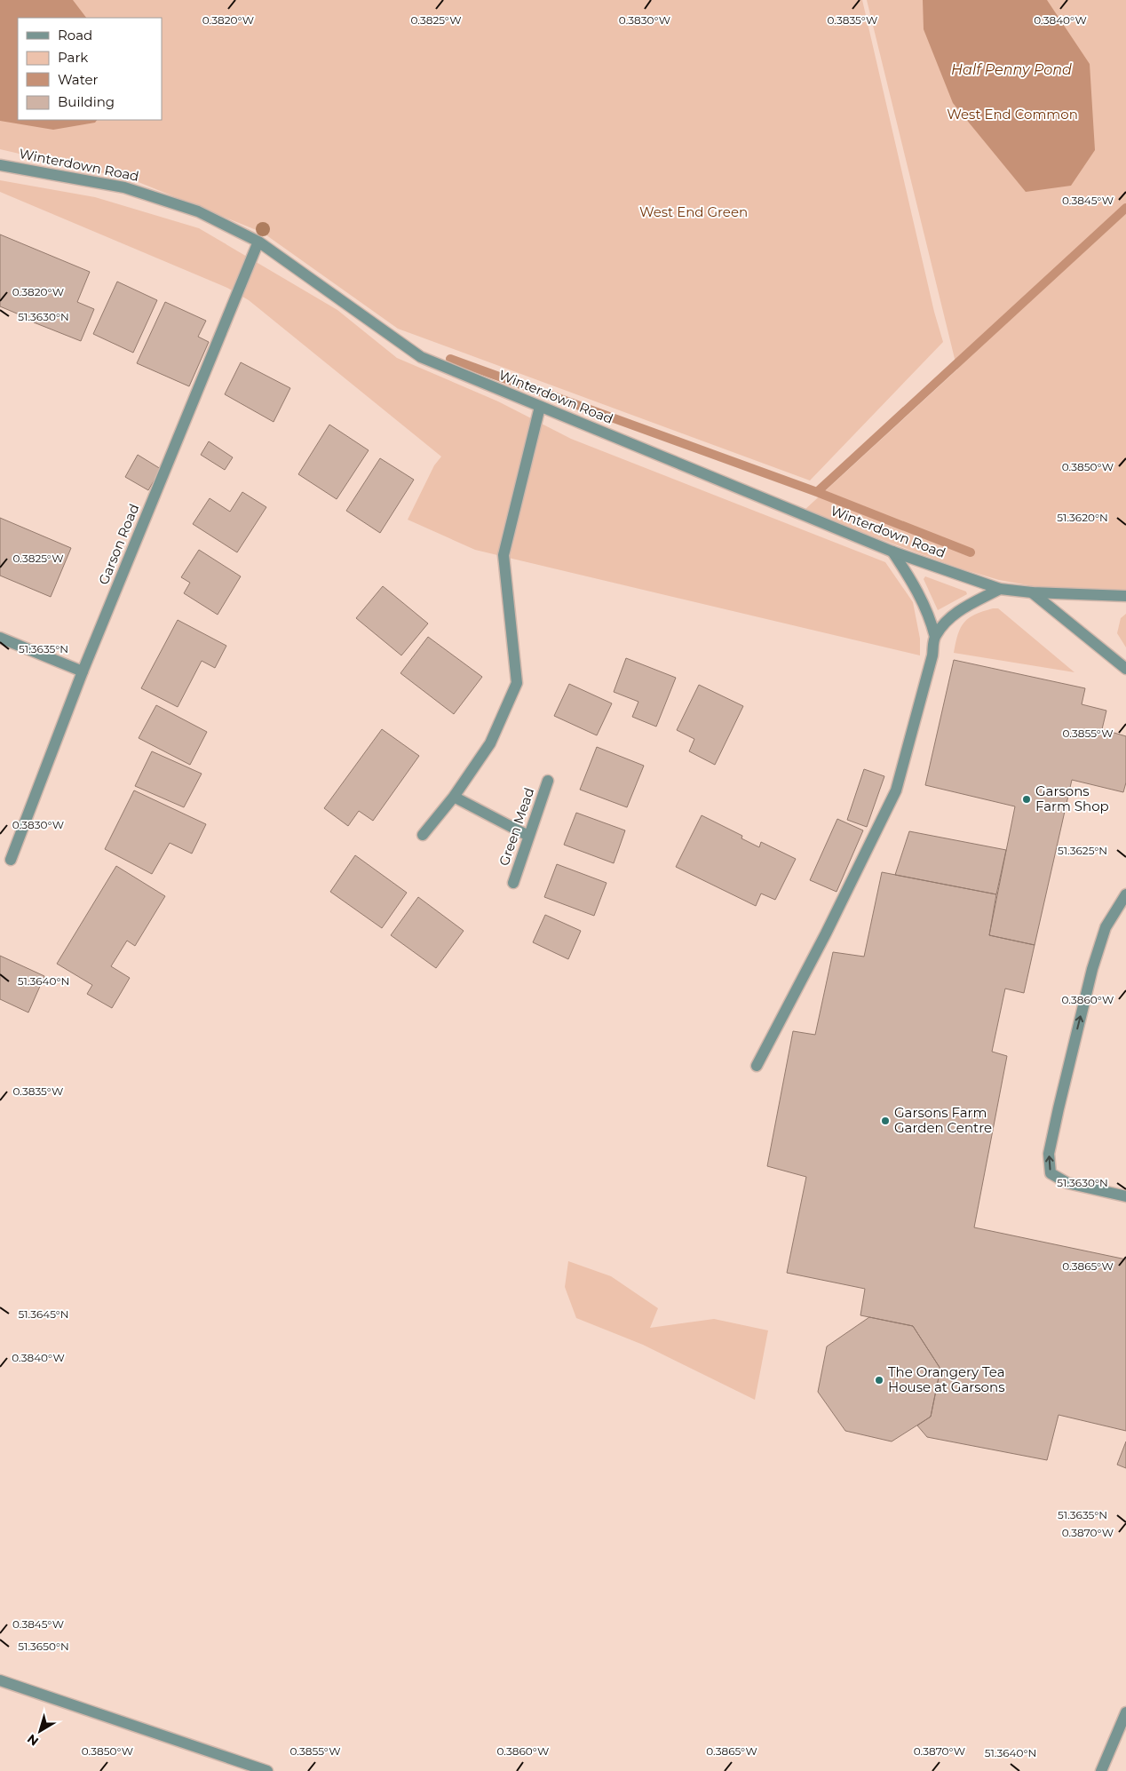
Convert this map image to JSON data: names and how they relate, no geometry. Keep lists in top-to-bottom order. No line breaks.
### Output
{"streets":{"street":["Winterdown Road","Garson Road","Green Mead"]},"crossings":[["Winterdown Road","Garson Road"]],"water":["Half Penny Pond"],"parks":["West End Common","West End Green"],"places":["Garsons Farm Shop","Garsons Farm Garden Centre","The Orangery Tea House at Garsons"],"legend":["Road","Park","Water","Building"],"north":"bottom left","coordinates":["0.3825°W","0.3820°W","0.3830°W","0.3835°W","0.3840°W","0.3845°W","51.3630°N","0.3850°W","51.3620°N","51.3635°N","0.3855°W","51.3625°N","51.3640°N","0.3860°W","0.3865°W","51.3645°N","0.3870°W","51.3650°N"]}
